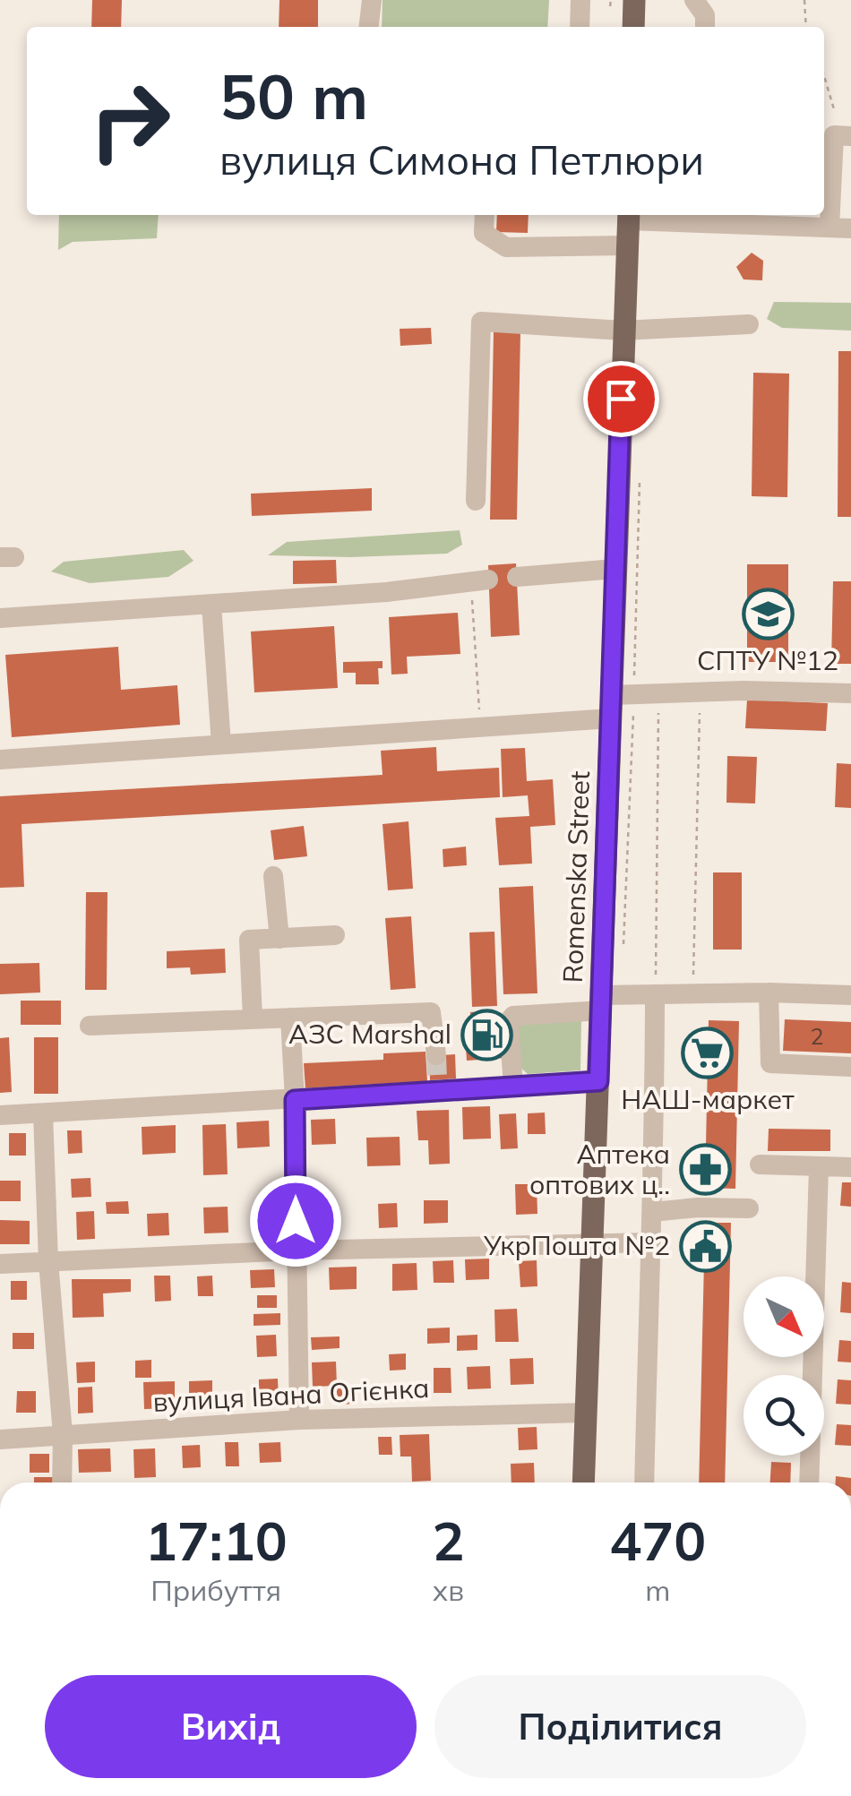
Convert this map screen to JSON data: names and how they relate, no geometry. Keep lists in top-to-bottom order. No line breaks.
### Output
{"streets":{"main road":["Romenska Street"],"street":["вулиця Івана Огієнка"]},"crossings":[["Romenska Street","вулиця Івана Огієнка"]],"places":{"school or university":["СПТУ №12"],"fuel station":["АЗС Marshal"],"supermarket":["НАШ-маркет"],"pharmacy":["Аптека оптових ц.."],"public building":["УкрПошта №2"]},"house_numbers":["2"],"north":"bottom right","page":{"turn":["50 m","вулиця Симона Петлюри"],"eta":["17:10","Прибуття","2","хв","470","m"],"buttons":["Вихід","Поділитися"]}}
